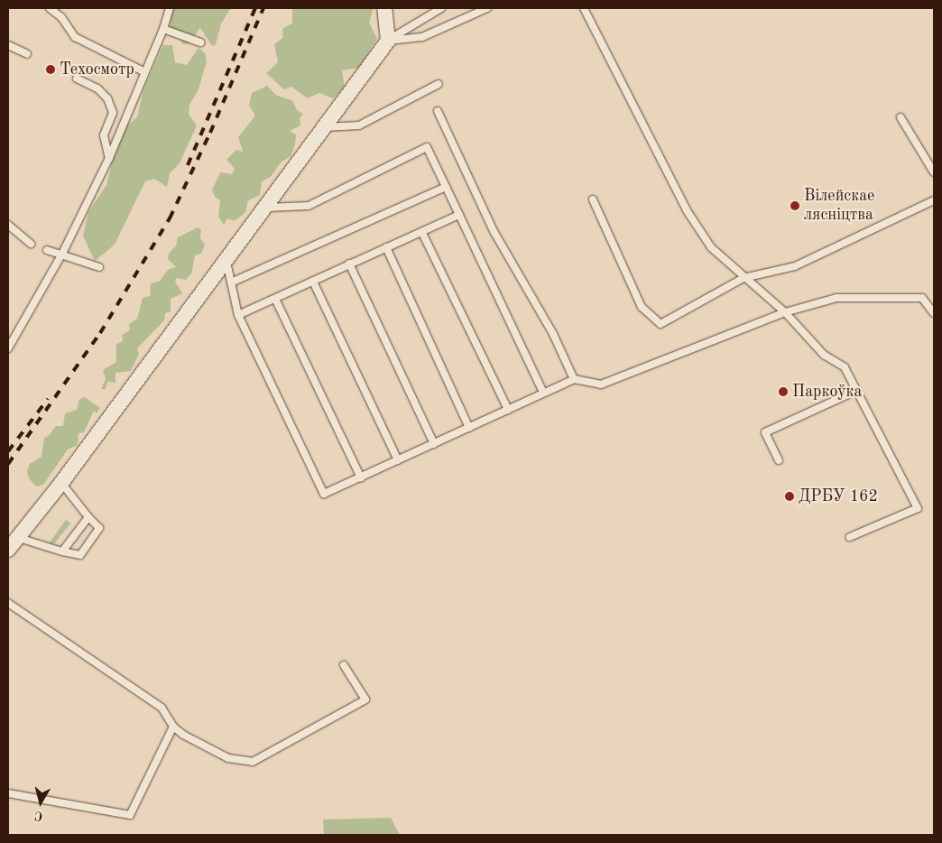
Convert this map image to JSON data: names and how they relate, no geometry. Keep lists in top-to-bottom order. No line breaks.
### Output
{"places":["Техосмотр","Вілейскае лясніцтва","Паркоўка","ДРБУ 162"],"north":"bottom"}
